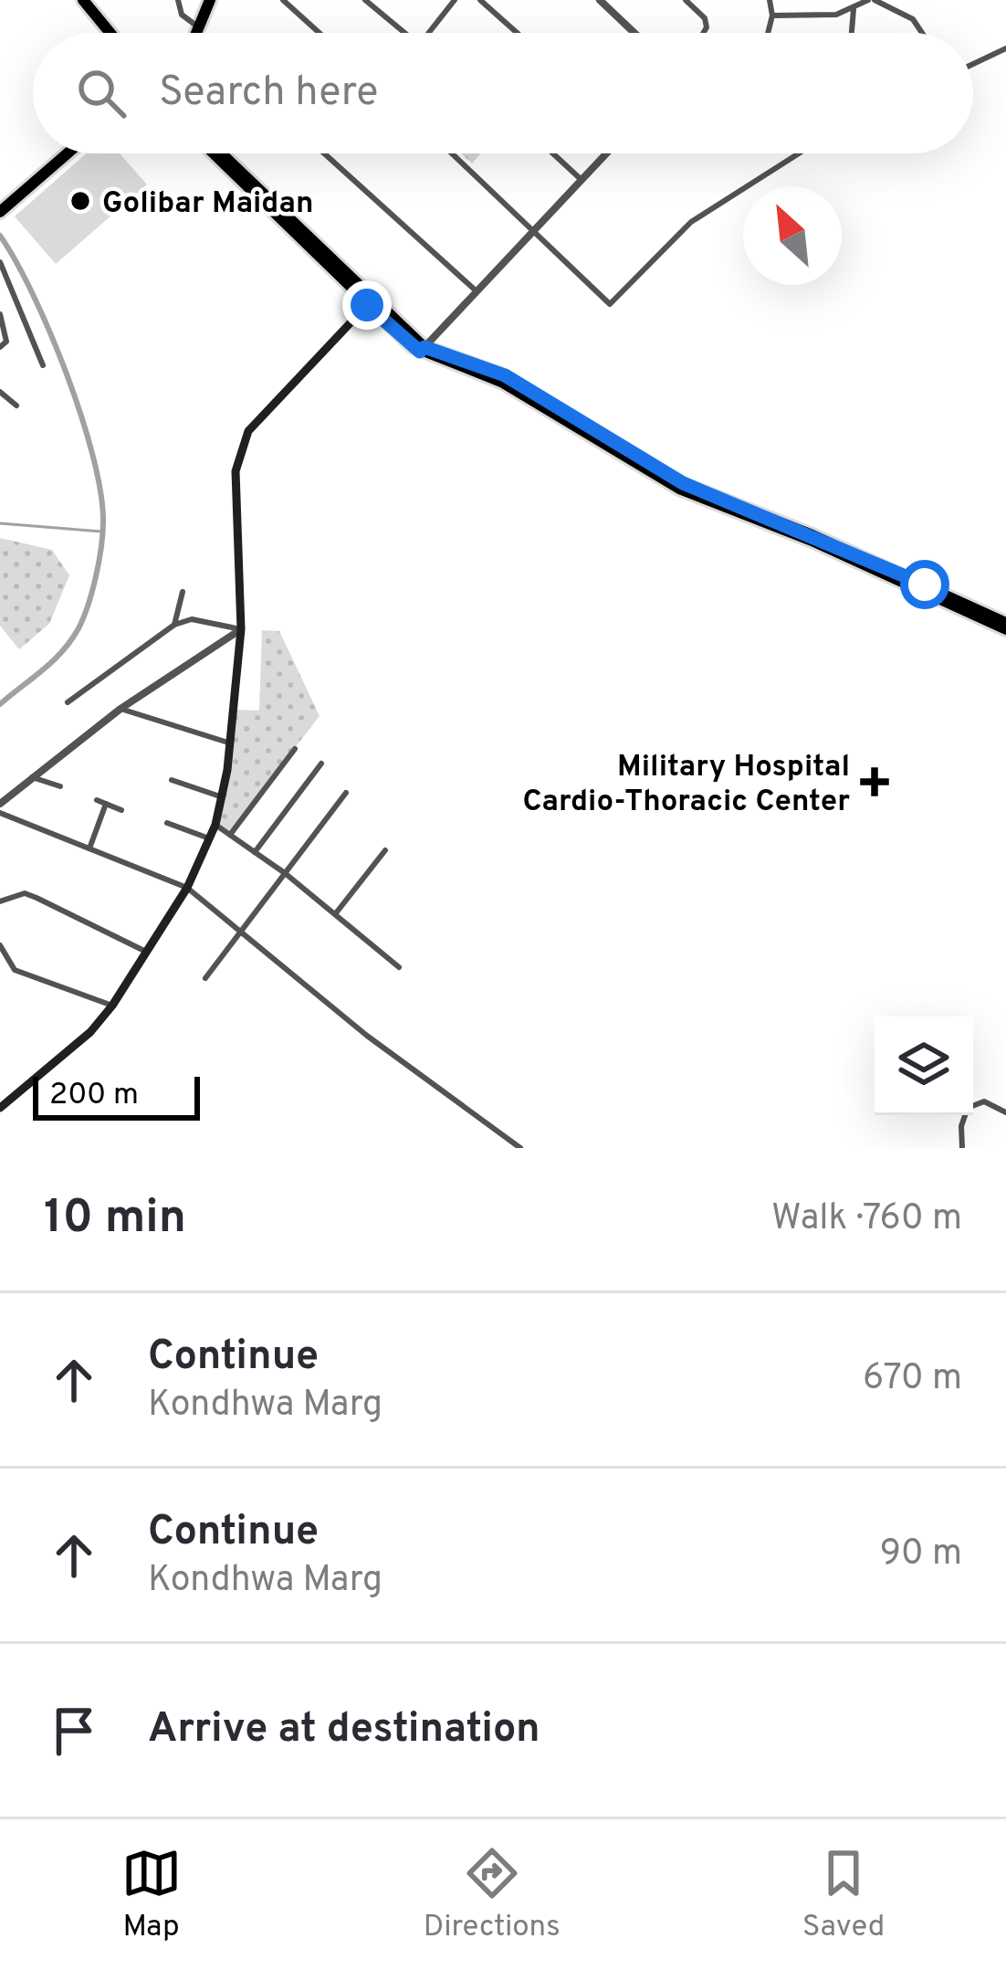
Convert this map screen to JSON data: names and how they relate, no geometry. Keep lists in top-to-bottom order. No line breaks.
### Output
{"places":{"other":["Golibar Maidan"],"health":["Military Hospital Cardio-Thoracic Center"]},"scale_bar":"200 m","north":"top left","page":{"search":"Search here","scale":"200 m","heading":["10 min","Walk · 760 m"],"list":[["Continue","Kondhwa Marg","670 m"],["Continue","Kondhwa Marg","90 m"],"Arrive at destination"],"nav":["Map","Directions","Saved"]}}
